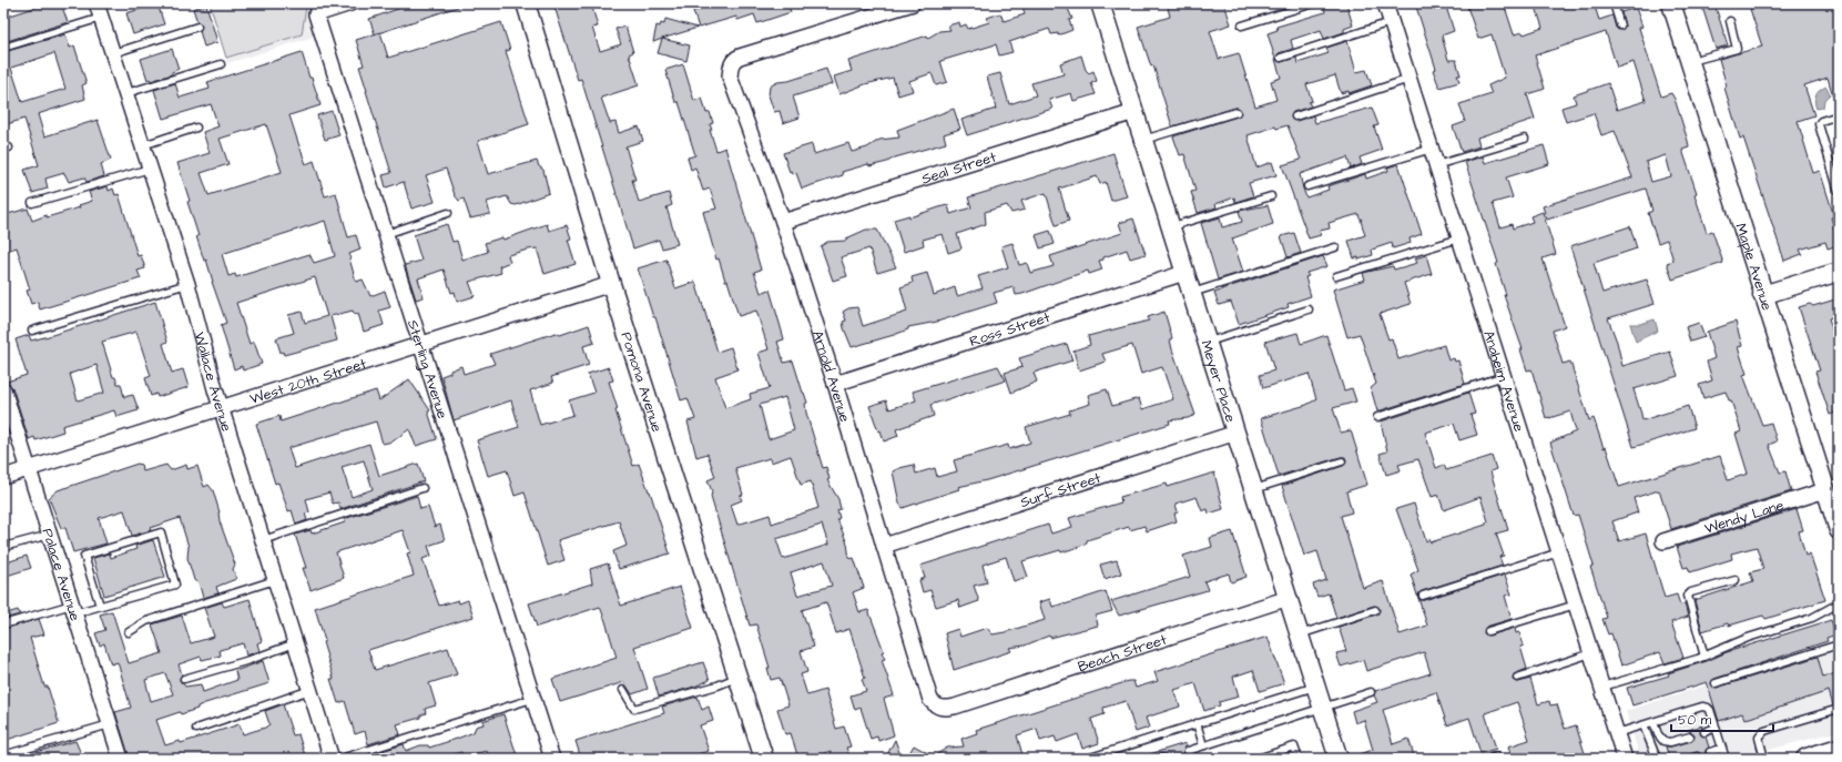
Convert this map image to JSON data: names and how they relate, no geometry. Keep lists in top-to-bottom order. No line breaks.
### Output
{"streets":{"street":["Seal Street","Maple Avenue","Ross Street","Sterling Avenue","Arnold Avenue","West 20th Street","Anaheim Avenue","Wallace Avenue","Pomona Avenue","Meyer Place","Surf Street","Wendy Lane","Palace Avenue","Beach Street"]},"crossings":[["Seal Street","Arnold Avenue"],["Seal Street","Meyer Place"],["Maple Avenue","Wendy Lane"],["Ross Street","Arnold Avenue"],["Ross Street","Meyer Place"],["Sterling Avenue","West 20th Street"],["Arnold Avenue","Surf Street"],["Arnold Avenue","Beach Street"],["West 20th Street","Wallace Avenue"],["West 20th Street","Pomona Avenue"],["West 20th Street","Palace Avenue"],["Meyer Place","Surf Street"],["Meyer Place","Beach Street"]],"scale_bar":"50 m"}
